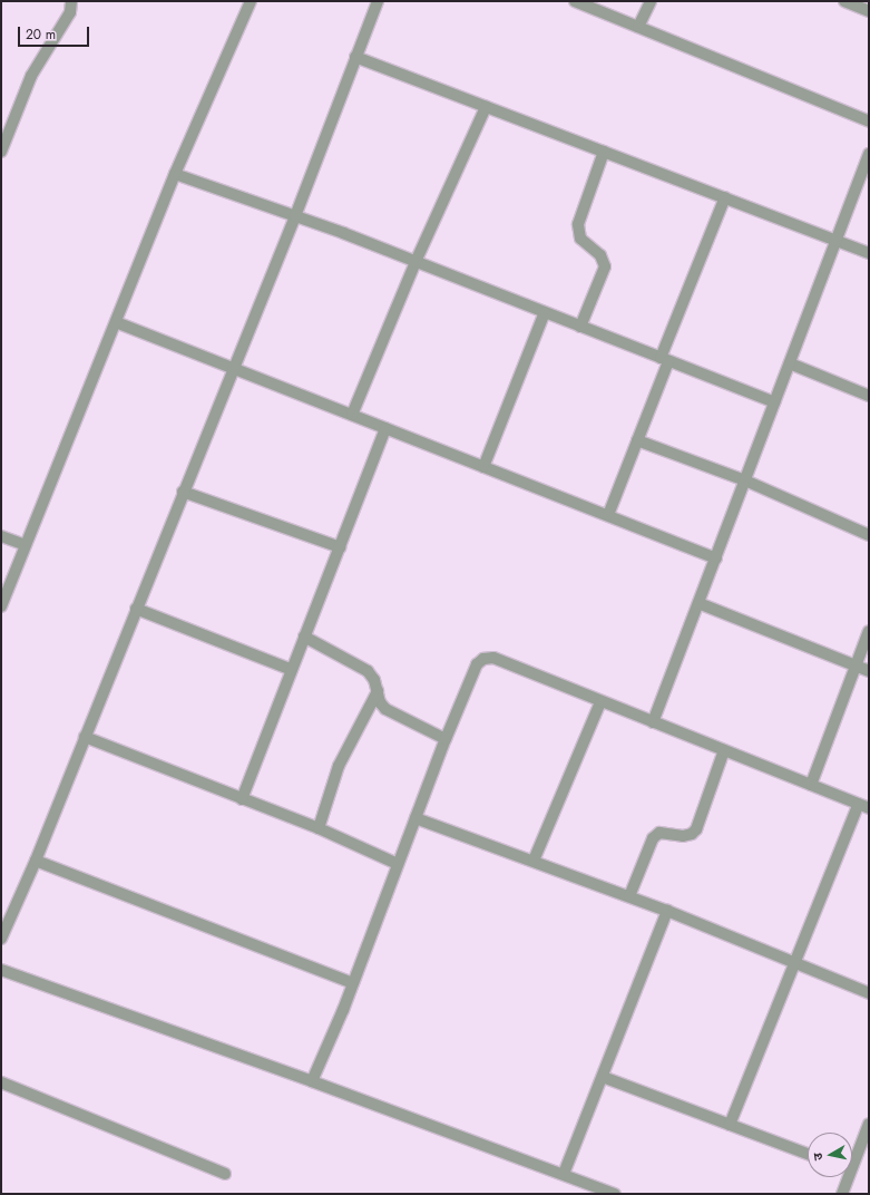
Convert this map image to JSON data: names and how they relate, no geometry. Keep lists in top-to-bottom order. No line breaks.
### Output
{"scale_bar":"20 m","north":"left"}
